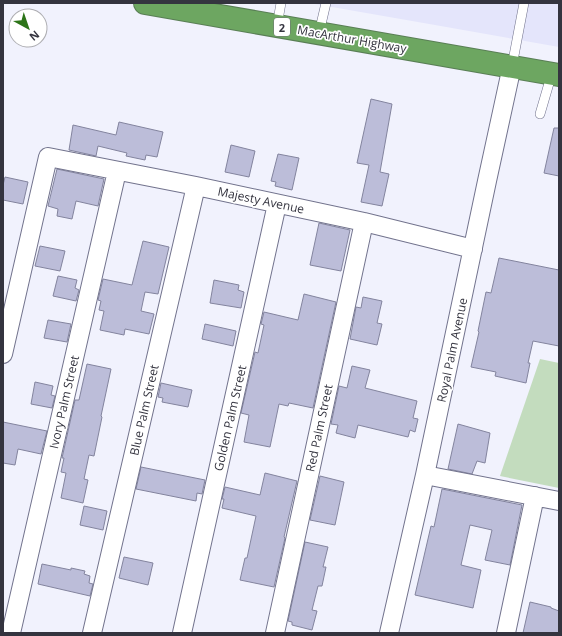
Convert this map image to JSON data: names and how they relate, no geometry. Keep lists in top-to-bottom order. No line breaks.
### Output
{"streets":{"highway":["2","MacArthur Highway"],"street":["Majesty Avenue","Royal Palm Avenue","Ivory Palm Street","Blue Palm Street","Golden Palm Street","Red Palm Street"]},"crossings":[["MacArthur Highway","Royal Palm Avenue"],["Majesty Avenue","Royal Palm Avenue"],["Majesty Avenue","Ivory Palm Street"],["Majesty Avenue","Blue Palm Street"],["Majesty Avenue","Golden Palm Street"],["Majesty Avenue","Red Palm Street"]],"north":"bottom right"}
